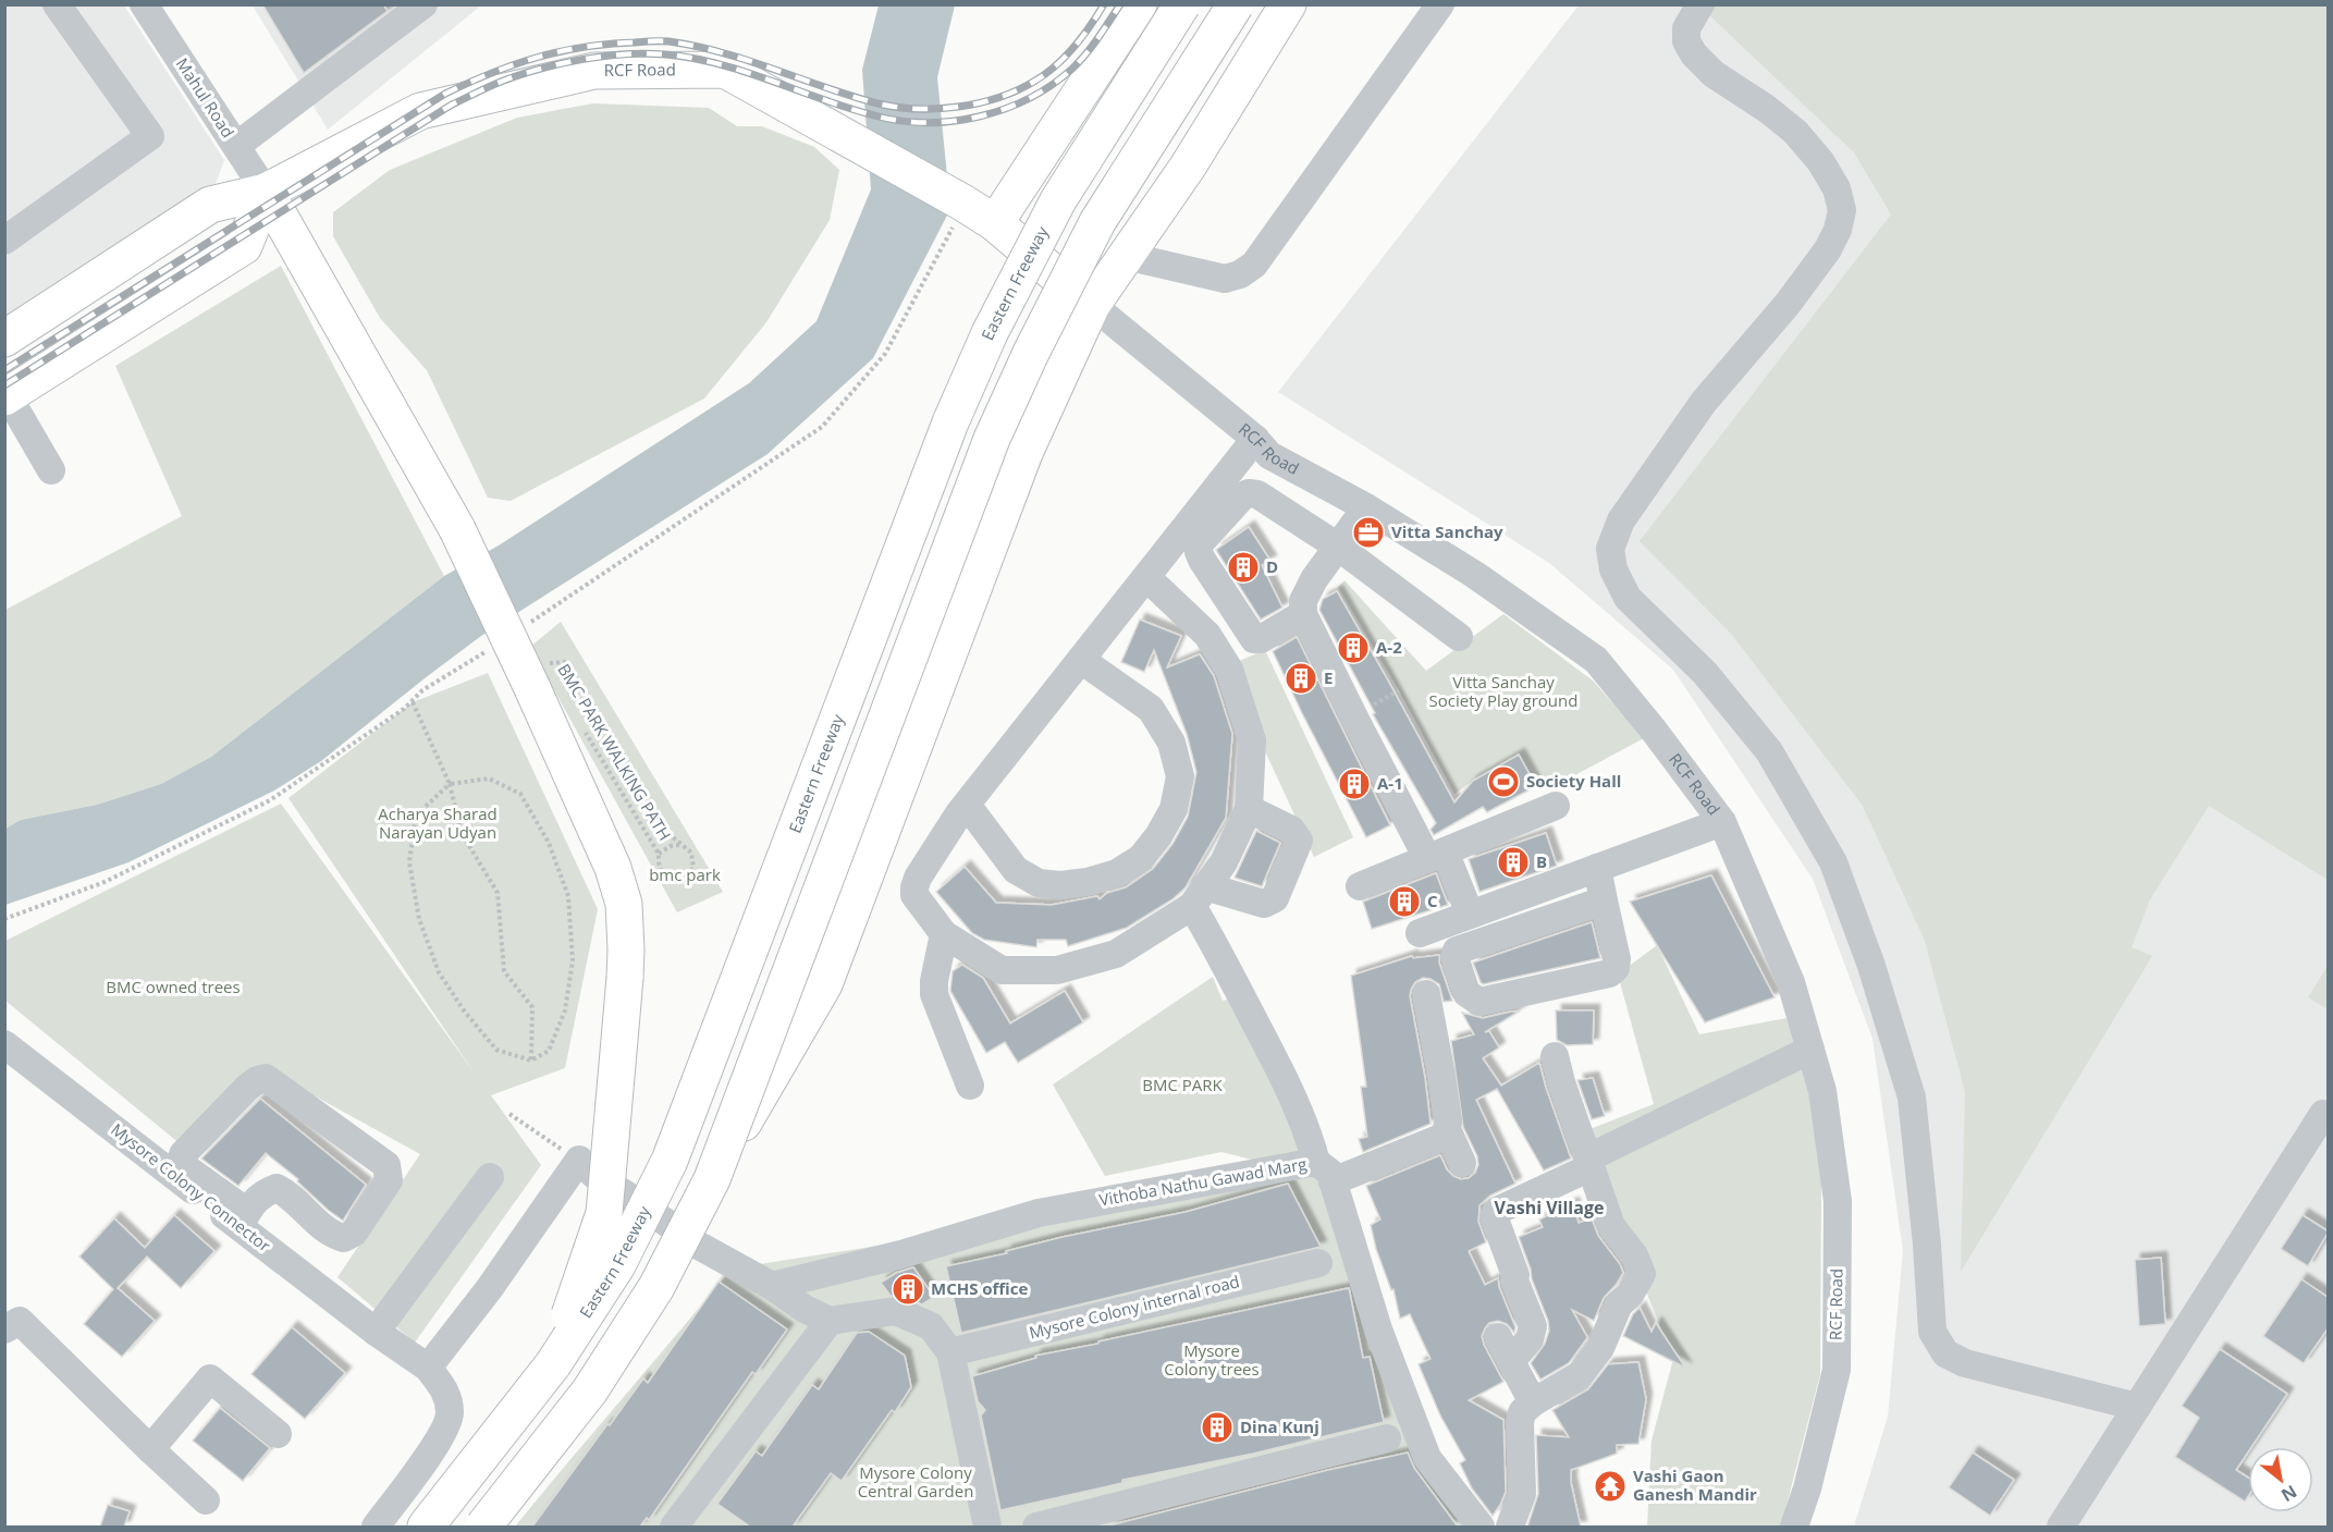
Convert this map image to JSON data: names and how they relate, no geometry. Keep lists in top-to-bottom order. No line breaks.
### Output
{"streets":{"main road":["RCF Road","Eastern Freeway"],"street":["Mahul Road","Vithoba Nathu Gawad Marg","Mysore Colony Connector","Mysore Colony internal road"],"path":["BMC PARK WALKING PATH"]},"crossings":[["RCF Road","Mahul Road"]],"districts":["Vashi Village"],"parks":["Vitta Sanchay Society Play ground","Acharya Sharad Narayan Udyan","bmc park","BMC owned trees","BMC PARK","Mysore Colony trees","Mysore Colony Central Garden"],"places":{"office":["Vitta Sanchay"],"building":["D","A-2","E","A-1","B","C","MCHS office","Dina Kunj"],"sports":["Society Hall"],"temple":["Vashi Gaon Ganesh Mandir"]},"north":"bottom right"}
